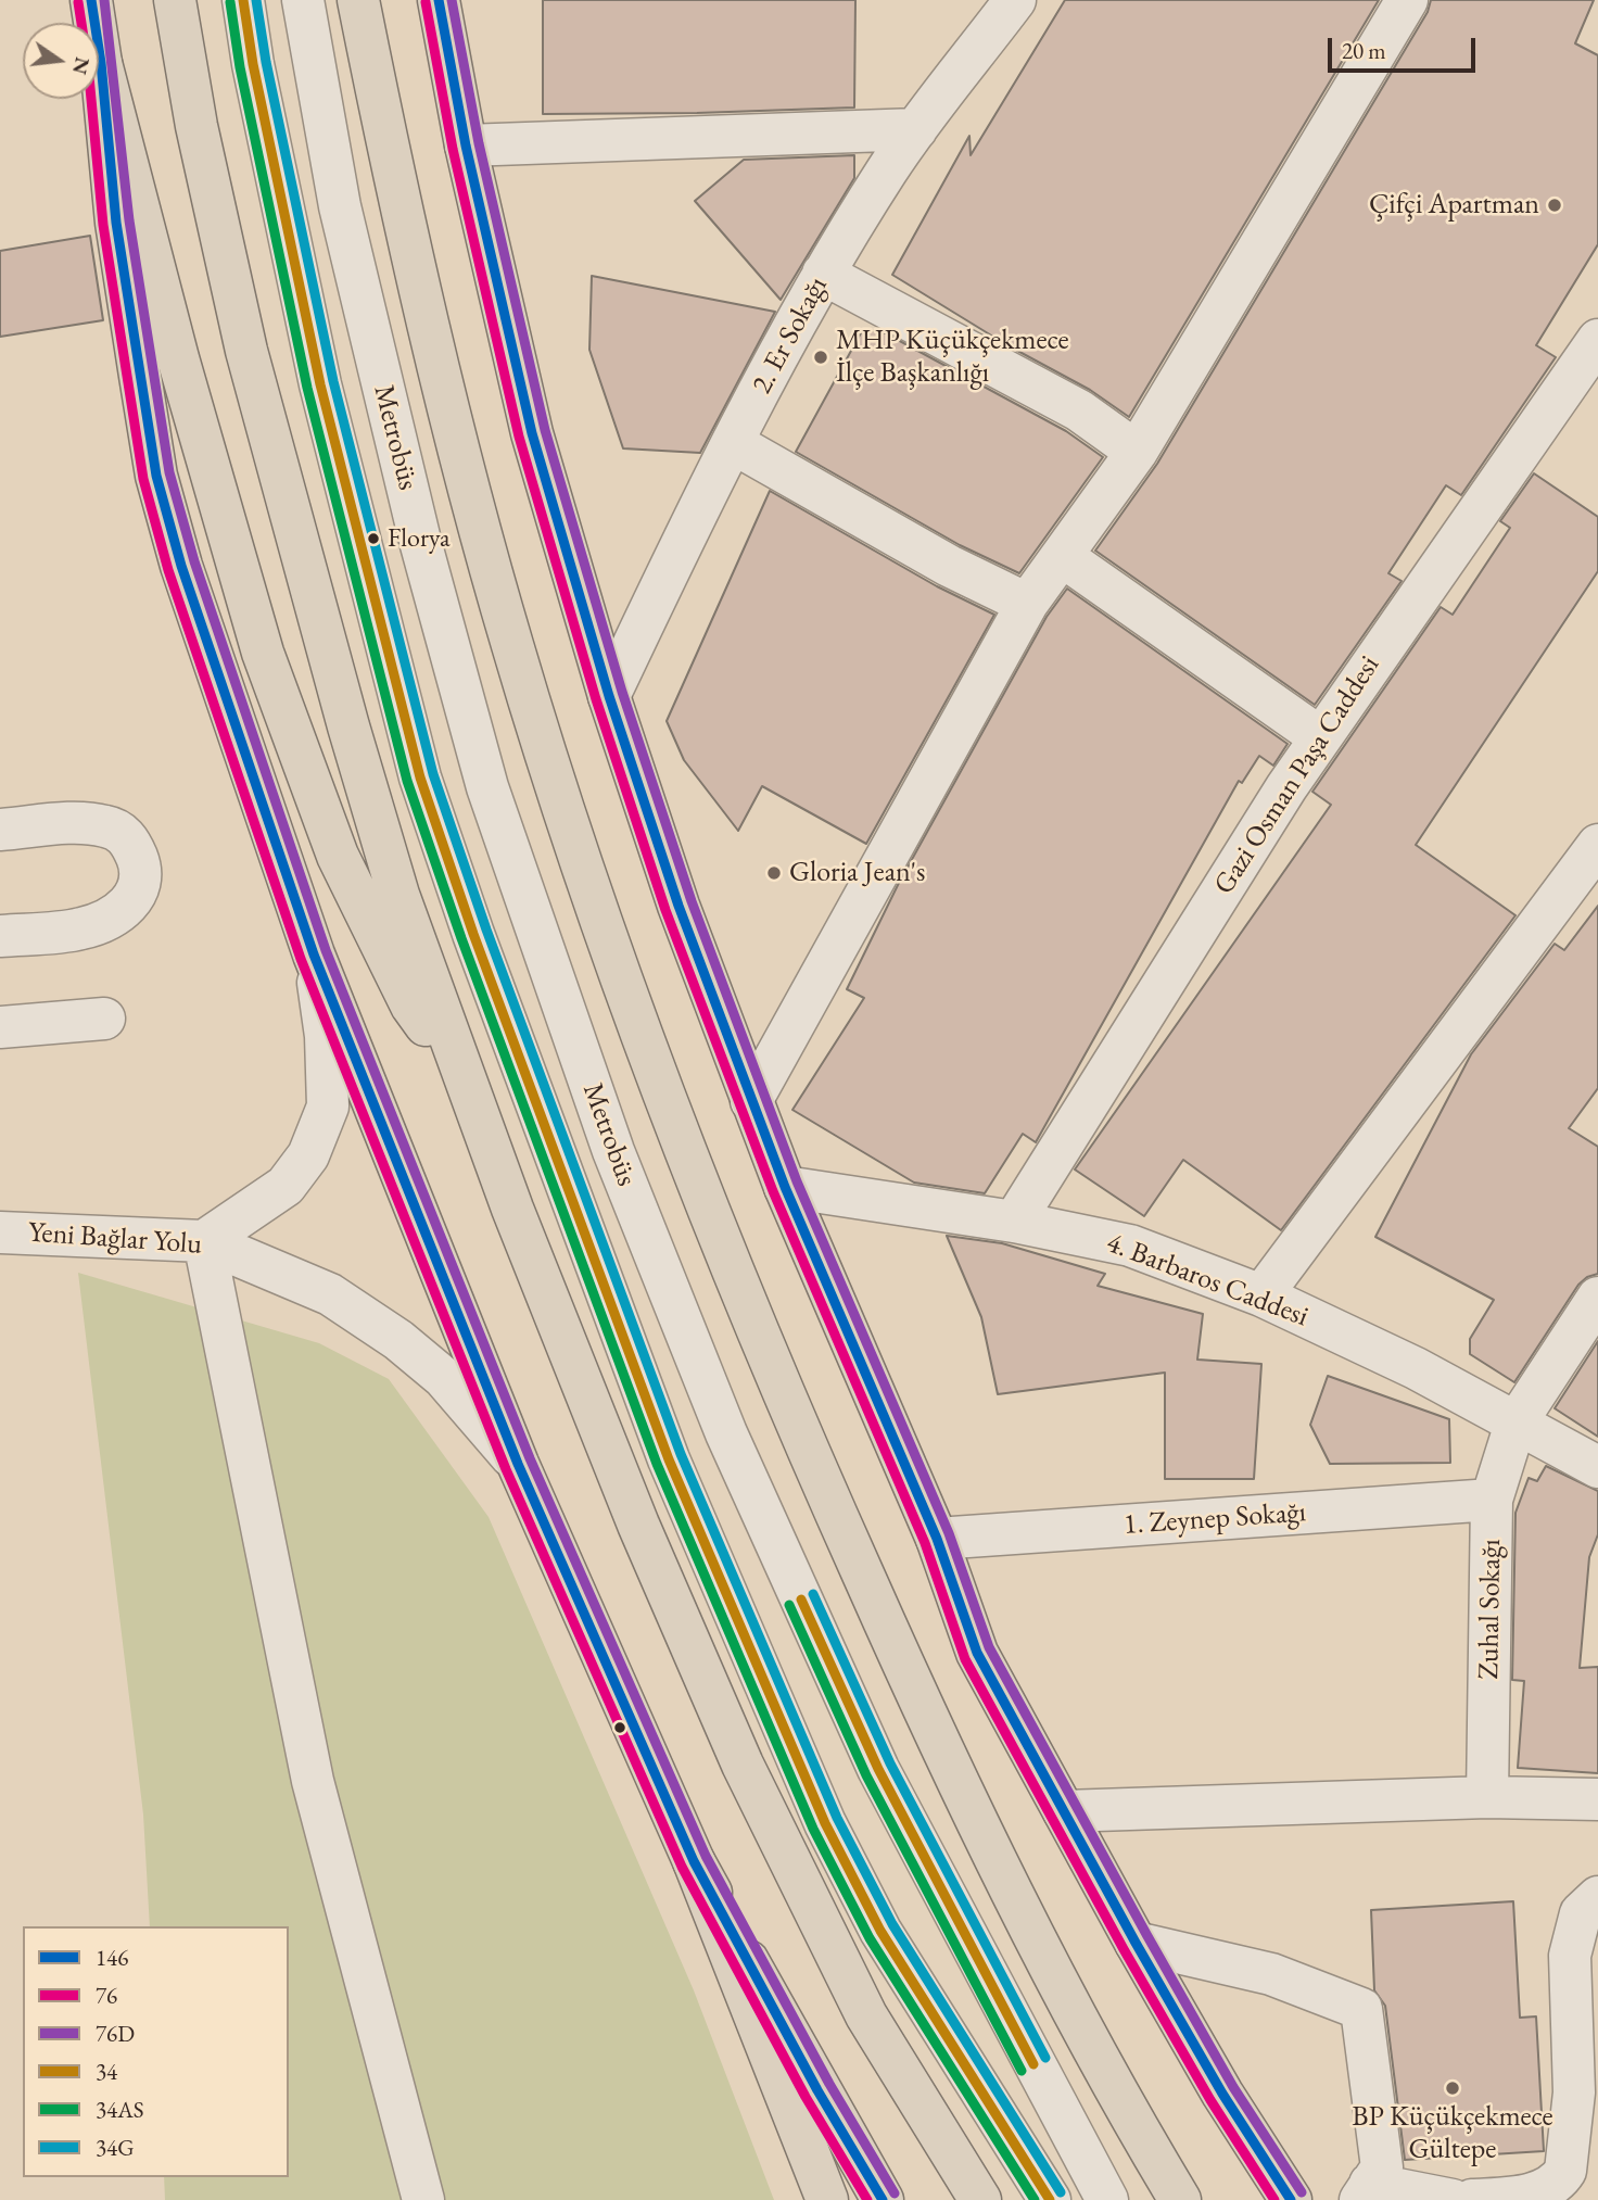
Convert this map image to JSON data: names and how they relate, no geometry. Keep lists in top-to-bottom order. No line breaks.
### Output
{"streets":{"street":["2. Er Sokağı","Metrobüs","Gazi Osman Paşa Caddesi","Yeni Bağlar Yolu","4. Barbaros Caddesi","1. Zeynep Sokağı","Zuhal Sokağı"]},"crossings":[["Gazi Osman Paşa Caddesi","4. Barbaros Caddesi"],["4. Barbaros Caddesi","Zuhal Sokağı"],["1. Zeynep Sokağı","Zuhal Sokağı"]],"places":["Çifçi Apartman","MHP Küçükçekmece İlçe Başkanlığı","Florya","Gloria Jean's","BP Küçükçekmece Gültepe"],"lines":["transit line 146","transit line 76D","transit line 34","transit line 34G","transit line 76","transit line 34AS"],"legend":["146","76","76D","34","34AS","34G"],"scale_bar":"20 m","north":"right"}
